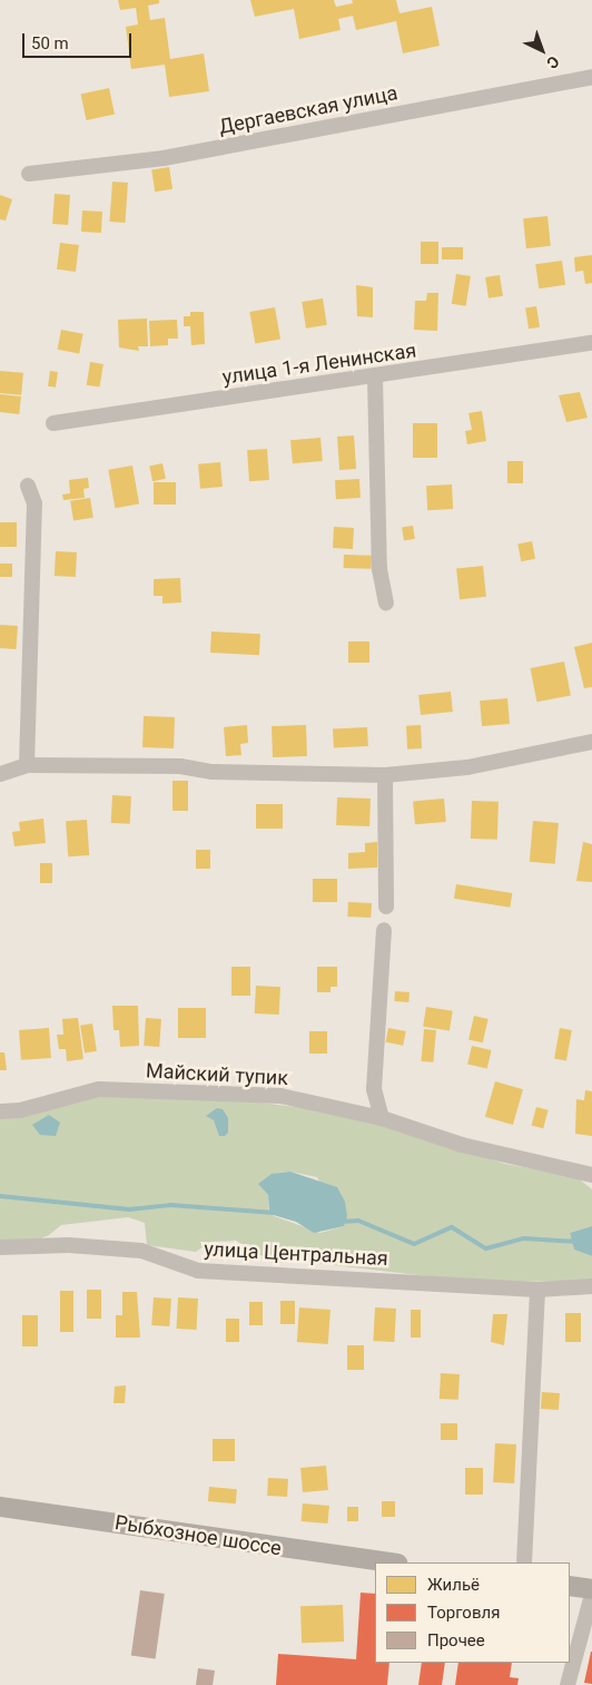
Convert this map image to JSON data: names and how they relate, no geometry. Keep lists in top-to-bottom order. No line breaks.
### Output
{"streets":{"main road":["Рыбхозное шоссе"],"street":["Дергаевская улица","улица 1-я Ленинская","Майский тупик","улица Центральная"]},"legend":["Жильё","Торговля","Прочее"],"scale_bar":"50 m","north":"bottom right"}
